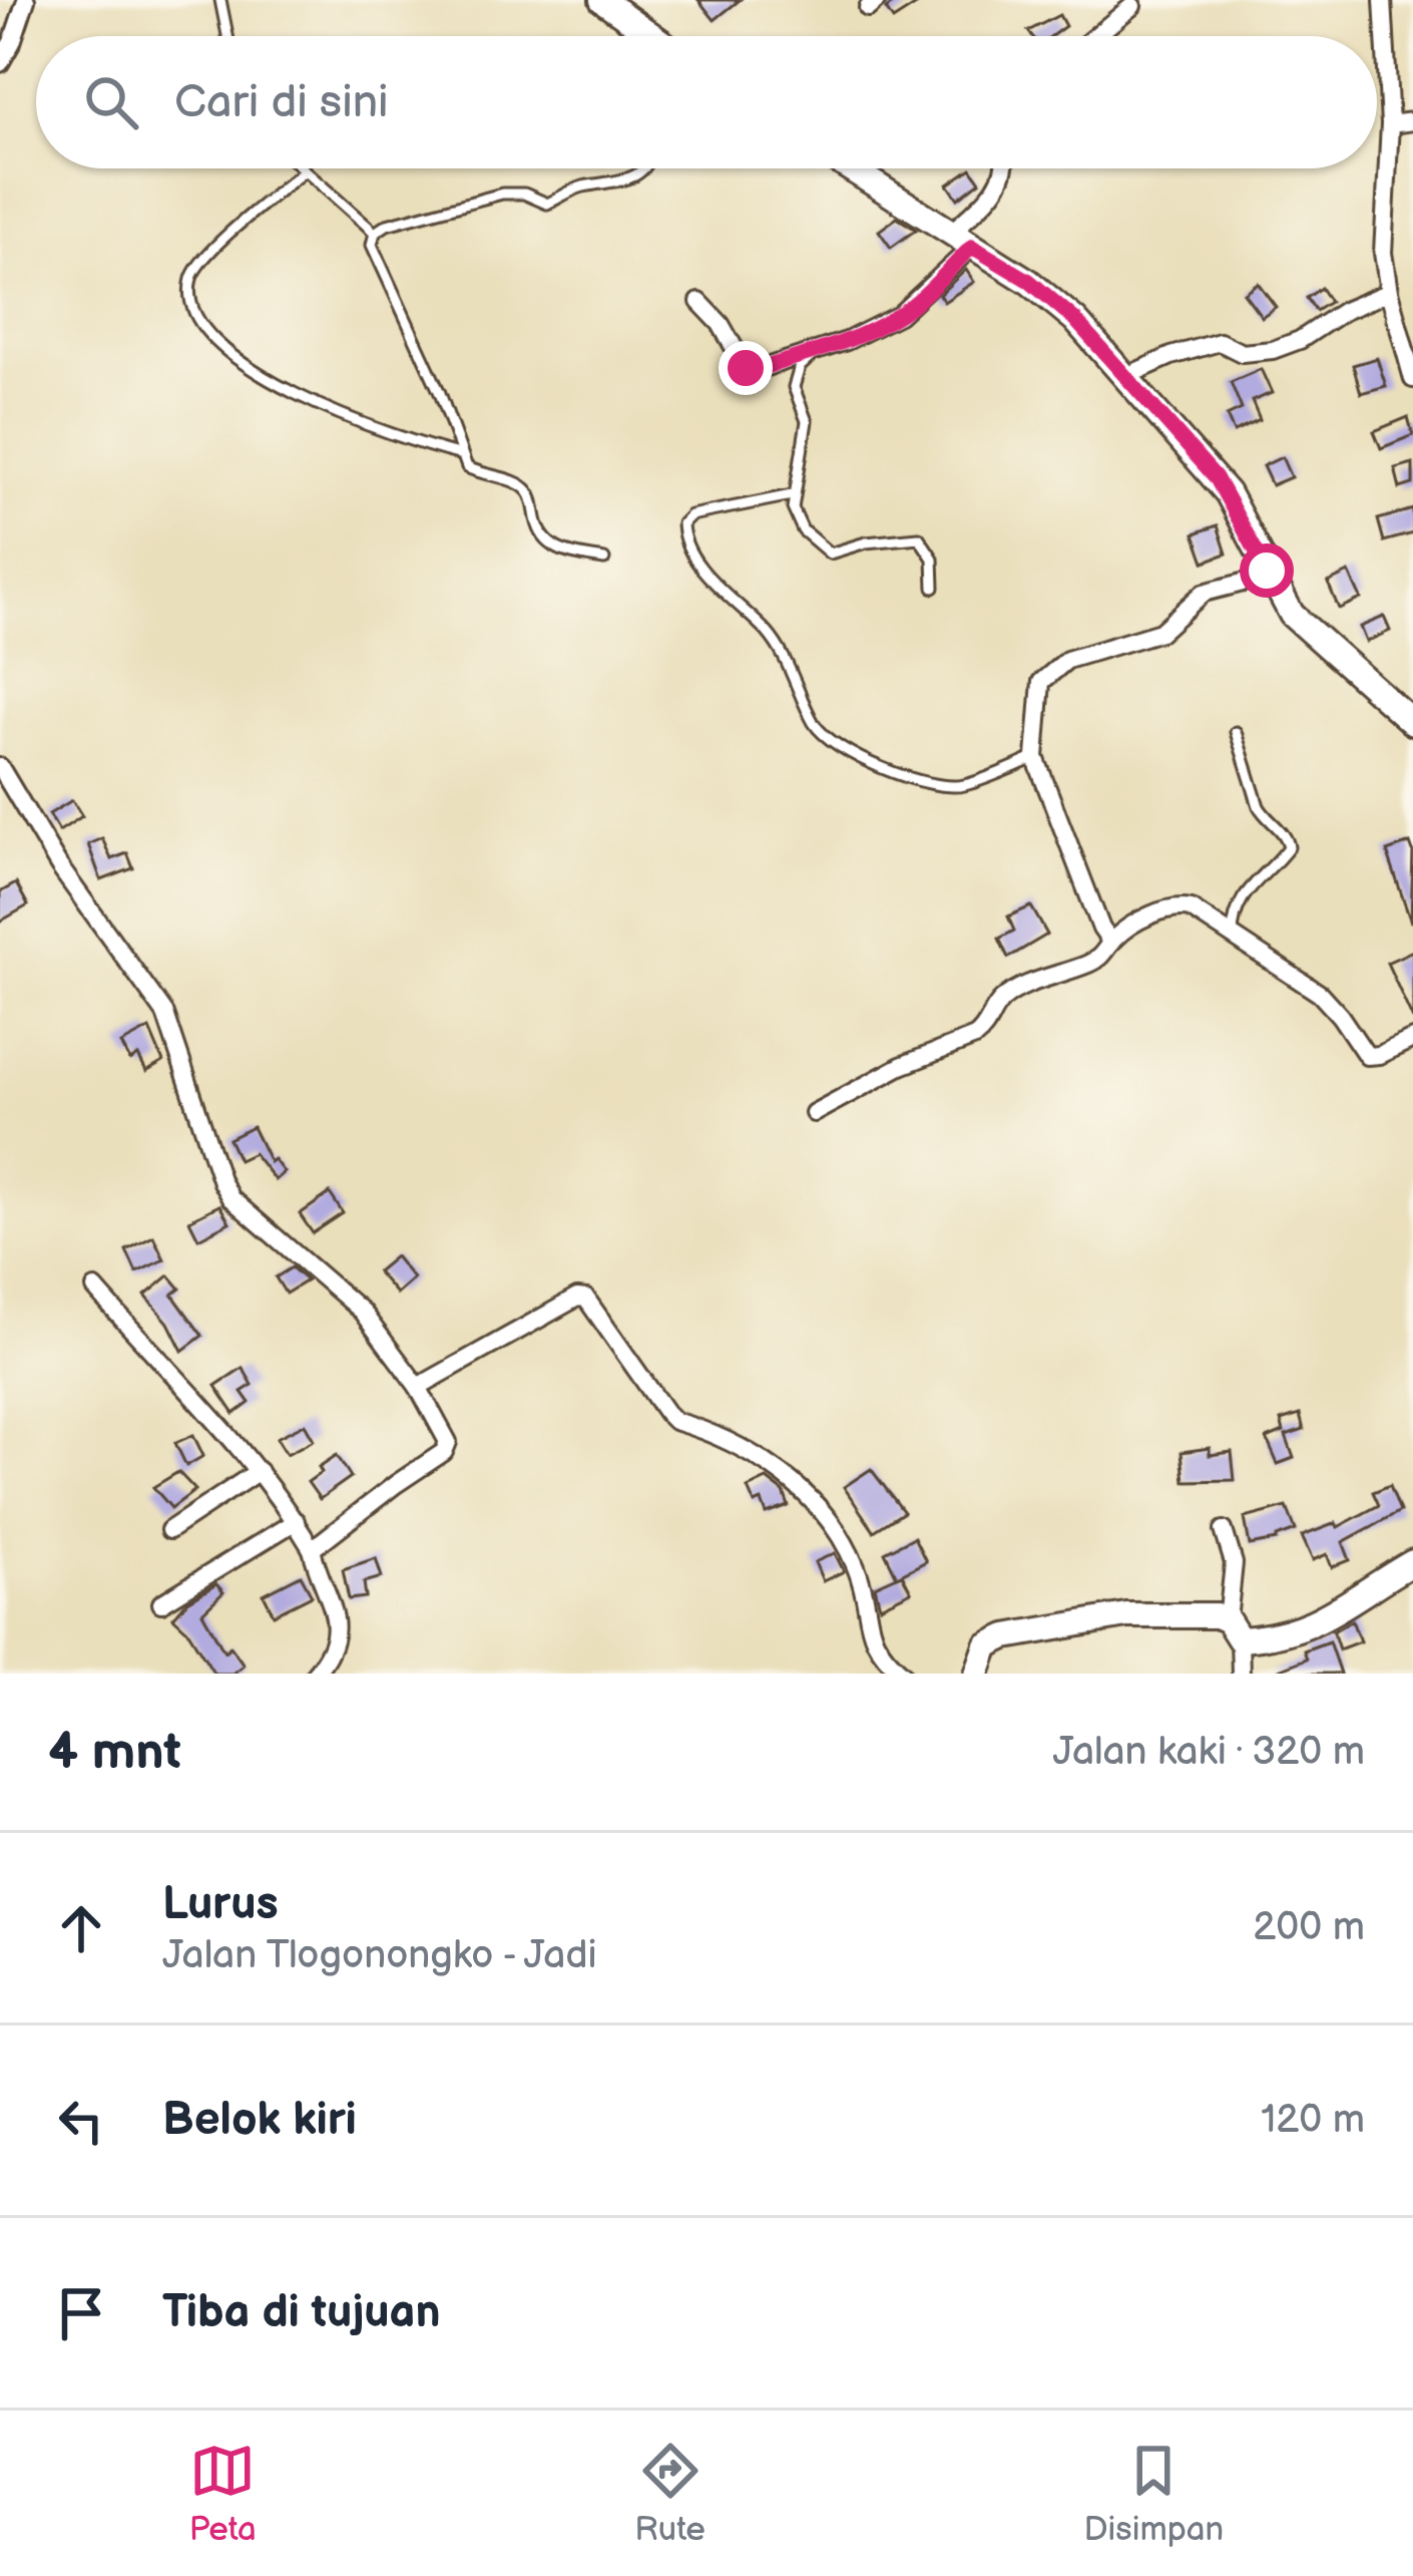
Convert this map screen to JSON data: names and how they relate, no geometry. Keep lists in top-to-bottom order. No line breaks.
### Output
{"page":{"search":"Cari di sini","heading":["4 mnt","Jalan kaki · 320 m"],"list":[["Lurus","Jalan Tlogonongko - Jadi","200 m"],["Belok kiri","120 m"],"Tiba di tujuan"],"nav":["Peta","Rute","Disimpan"]}}
